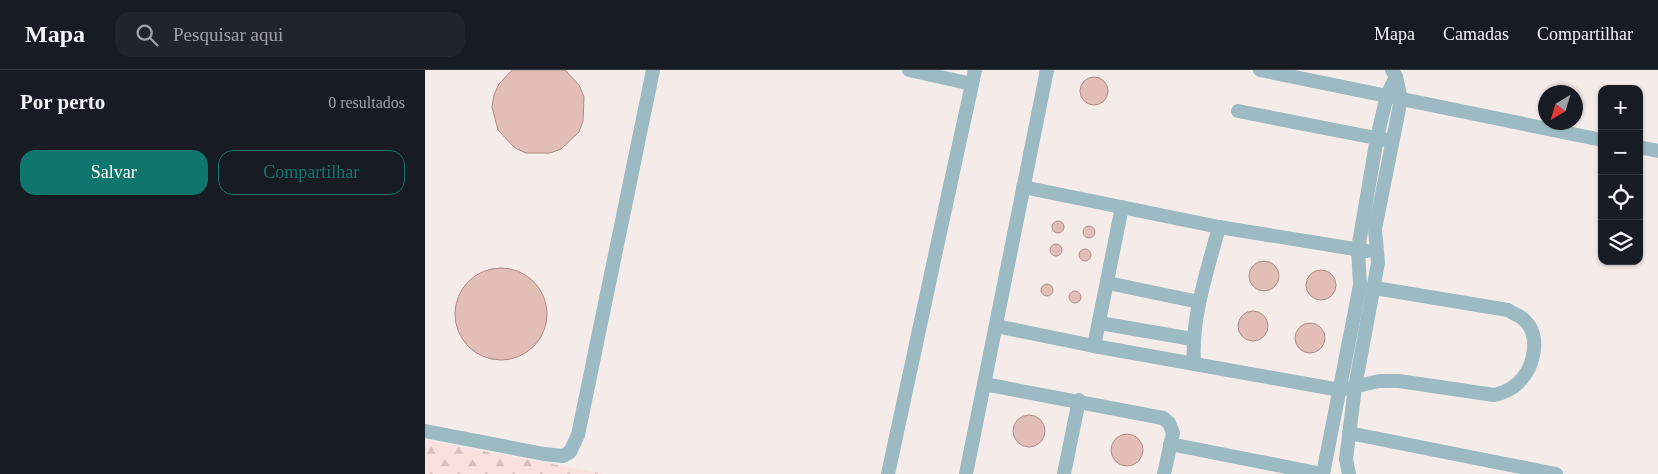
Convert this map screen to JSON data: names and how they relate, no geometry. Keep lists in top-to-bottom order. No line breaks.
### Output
{"north":"bottom left","page":{"header":"Mapa","search":"Pesquisar aqui","nav":["Mapa","Camadas","Compartilhar"],"heading":["Por perto","0 resultados"],"map_buttons":["+","−"],"buttons":["Salvar","Compartilhar"]}}
